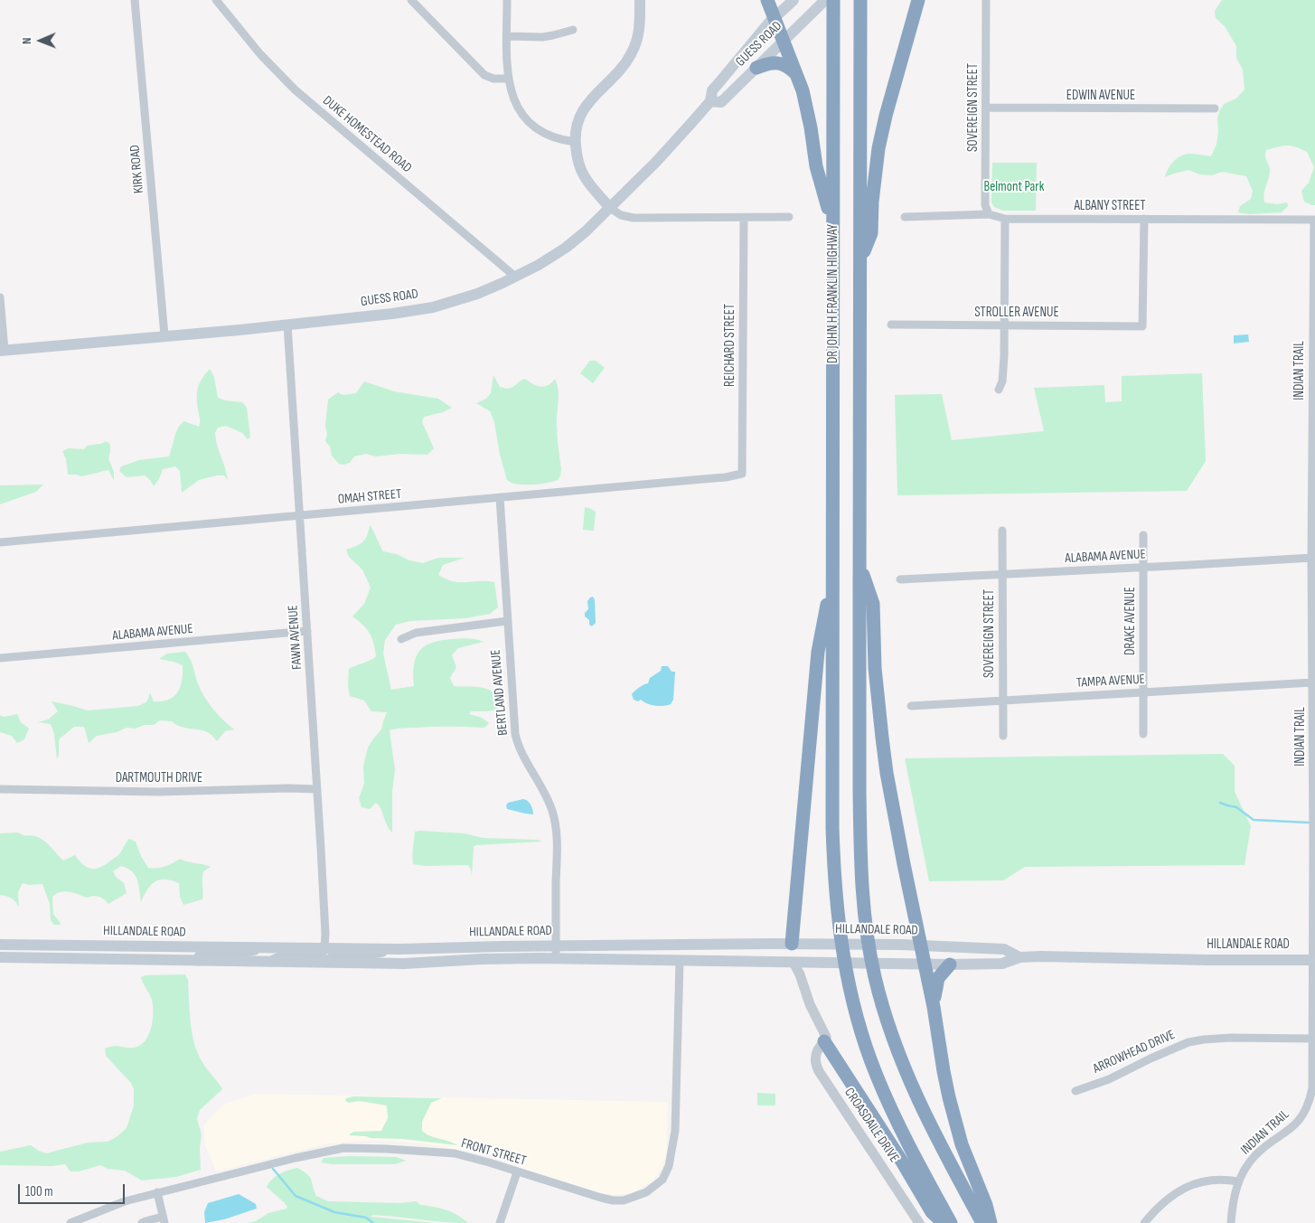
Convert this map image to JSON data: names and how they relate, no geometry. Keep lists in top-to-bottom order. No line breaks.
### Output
{"streets":{"highway":["DR JOHN H FRANKLIN HIGHWAY"],"main road":["GUESS ROAD","HILLANDALE ROAD"],"street":["EDWIN AVENUE","SOVEREIGN STREET","DUKE HOMESTEAD ROAD","KIRK ROAD","ALBANY STREET","STROLLER AVENUE","REICHARD STREET","INDIAN TRAIL","OMAH STREET","ALABAMA AVENUE","DRAKE AVENUE","FAWN AVENUE","TAMPA AVENUE","BERTLAND AVENUE","DARTMOUTH DRIVE","ARROWHEAD DRIVE","CROASDAILE DRIVE","FRONT STREET"]},"crossings":[["GUESS ROAD","DUKE HOMESTEAD ROAD"],["GUESS ROAD","KIRK ROAD"],["GUESS ROAD","FAWN AVENUE"],["EDWIN AVENUE","SOVEREIGN STREET"],["SOVEREIGN STREET","ALBANY STREET"],["SOVEREIGN STREET","ALABAMA AVENUE"],["SOVEREIGN STREET","TAMPA AVENUE"],["ALBANY STREET","STROLLER AVENUE"],["ALBANY STREET","INDIAN TRAIL"],["REICHARD STREET","OMAH STREET"],["INDIAN TRAIL","ALABAMA AVENUE"],["INDIAN TRAIL","TAMPA AVENUE"],["INDIAN TRAIL","HILLANDALE ROAD"],["INDIAN TRAIL","ARROWHEAD DRIVE"],["OMAH STREET","FAWN AVENUE"],["OMAH STREET","BERTLAND AVENUE"],["ALABAMA AVENUE","DRAKE AVENUE"],["ALABAMA AVENUE","FAWN AVENUE"],["DRAKE AVENUE","TAMPA AVENUE"],["FAWN AVENUE","DARTMOUTH DRIVE"],["FAWN AVENUE","HILLANDALE ROAD"],["BERTLAND AVENUE","HILLANDALE ROAD"],["HILLANDALE ROAD","FRONT STREET"]],"parks":["Belmont Park"],"scale_bar":"100 m","north":"left"}
